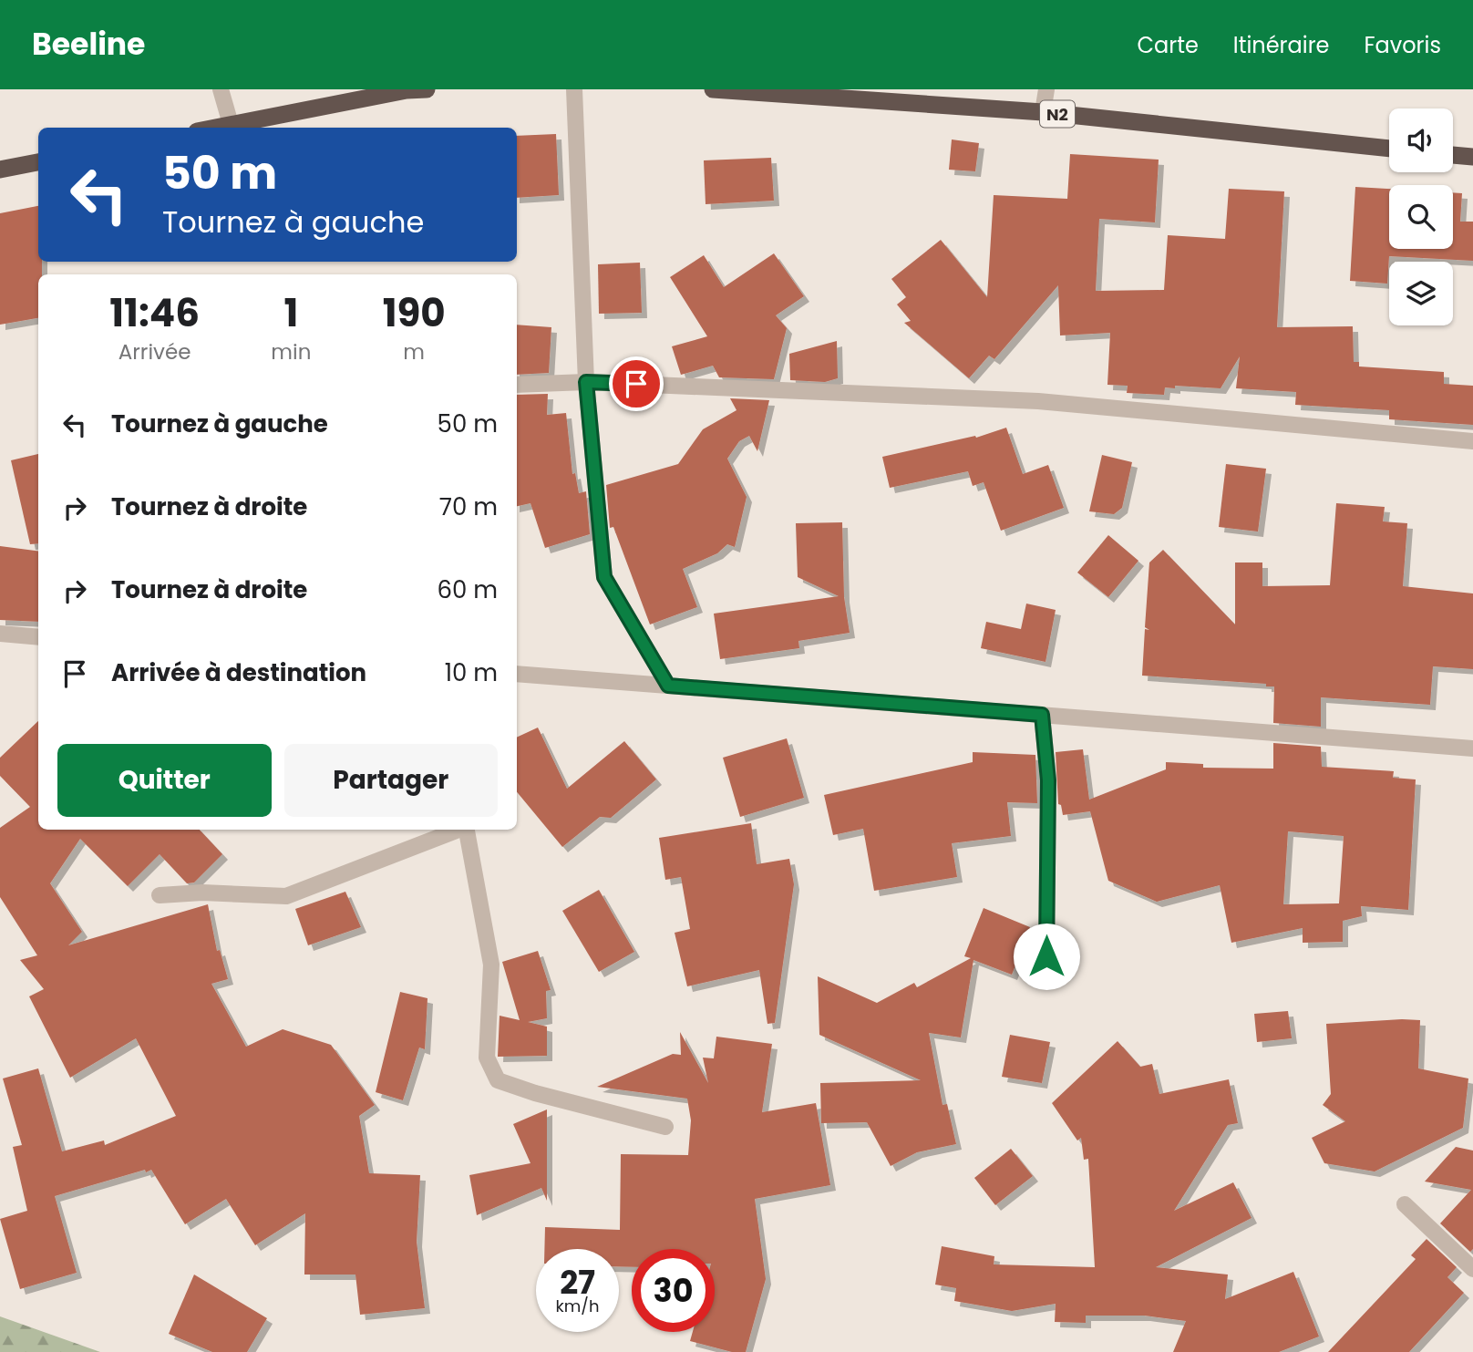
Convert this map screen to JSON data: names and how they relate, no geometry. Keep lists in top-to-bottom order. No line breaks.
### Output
{"streets":{"highway":["N2"]},"page":{"header":"Beeline","nav":["Carte","Itinéraire","Favoris"],"turn":["50 m","Tournez à gauche"],"eta":["11:46","Arrivée","1","min","190","m"],"list":[{"name":"Tournez à gauche","value":"50 m"},{"name":"Tournez à droite","value":"70 m"},{"name":"Tournez à droite","value":"60 m"},{"name":"Arrivée à destination","value":"10 m"}],"buttons":["Quitter","Partager"],"speed":"27 km/h","limit":"30"}}
